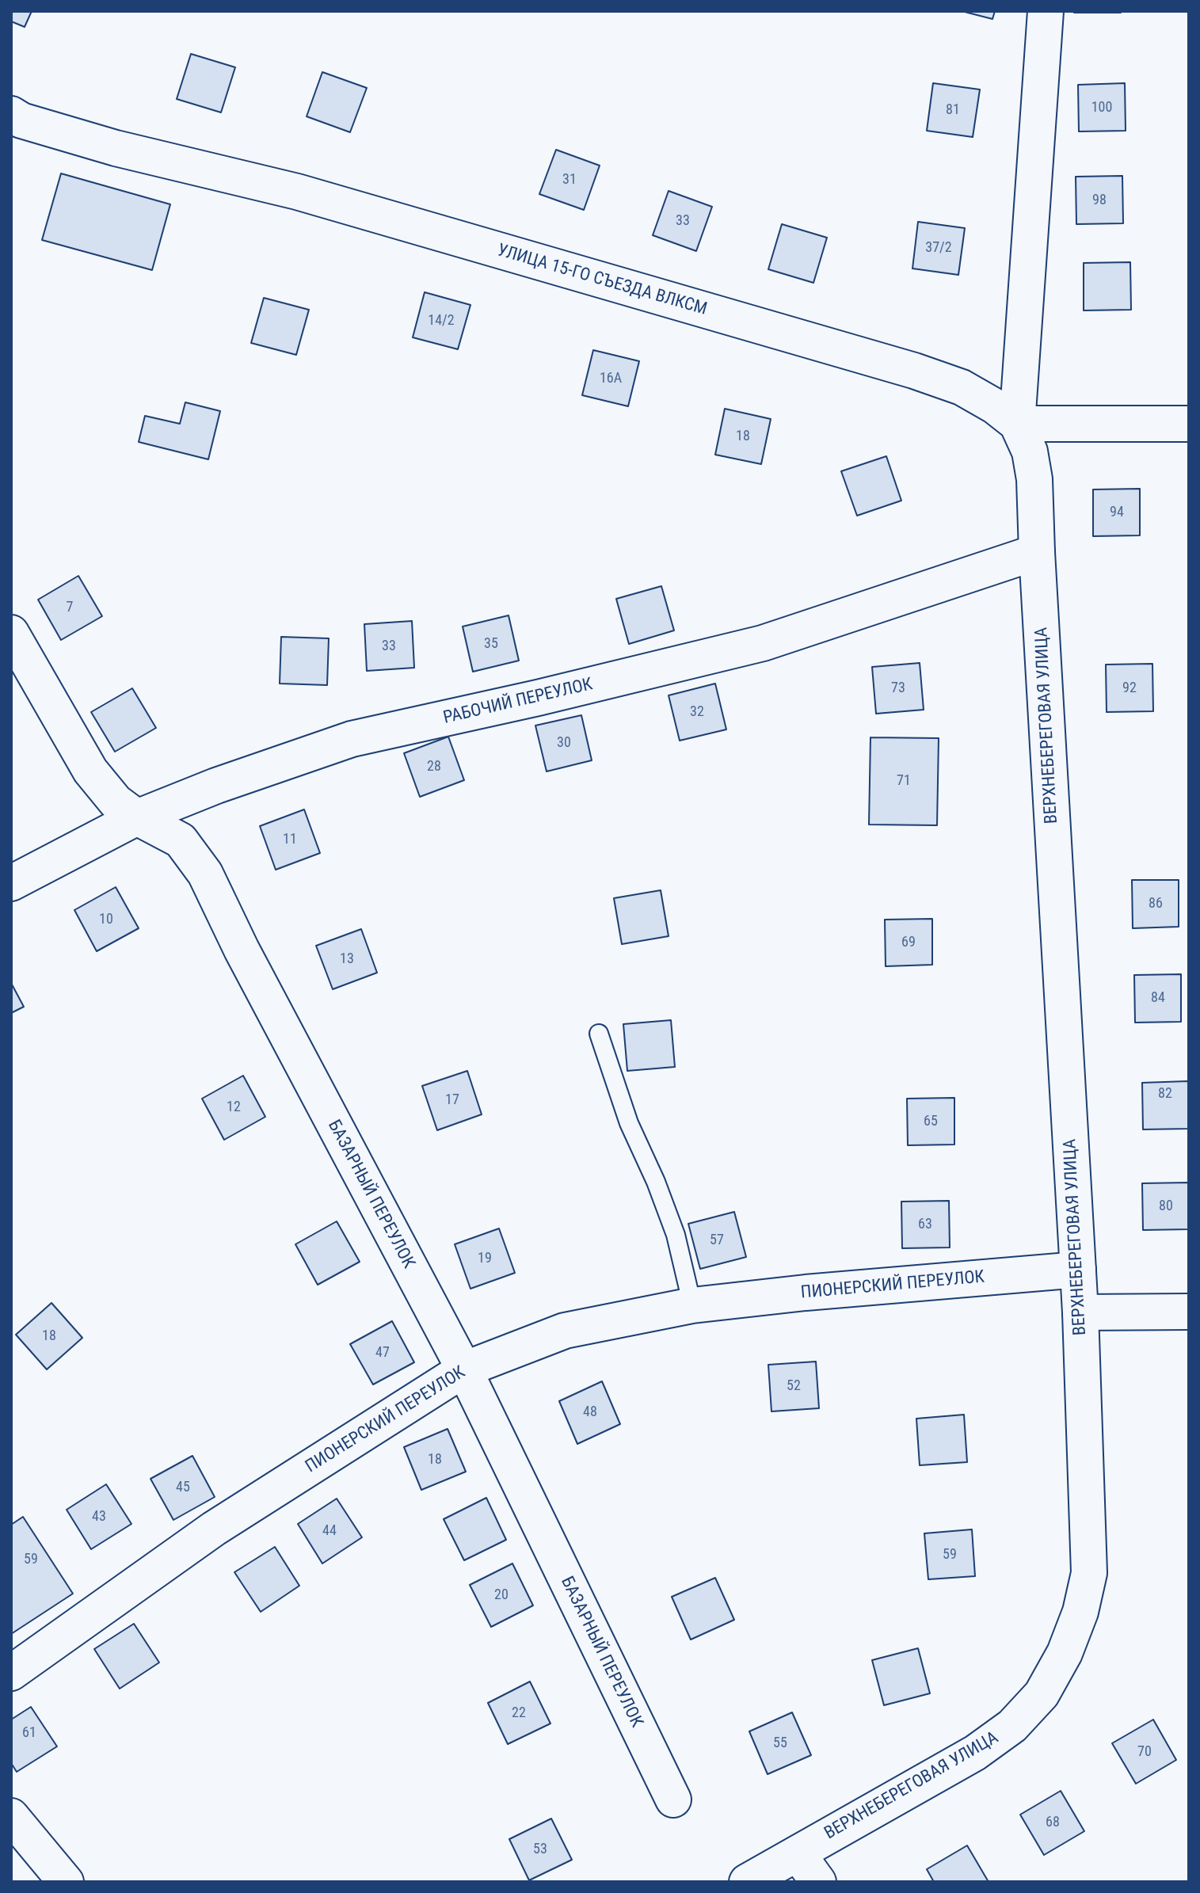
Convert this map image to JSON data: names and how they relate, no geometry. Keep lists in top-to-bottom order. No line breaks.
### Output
{"streets":{"street":["УЛИЦА 15-ГО СЪЕЗДА ВЛКСМ","РАБОЧИЙ ПЕРЕУЛОК","ВЕРХНЕБЕРЕГОВАЯ УЛИЦА","БАЗАРНЫЙ ПЕРЕУЛОК","ПИОНЕРСКИЙ ПЕРЕУЛОК"]},"crossings":[["УЛИЦА 15-ГО СЪЕЗДА ВЛКСМ","ВЕРХНЕБЕРЕГОВАЯ УЛИЦА"],["РАБОЧИЙ ПЕРЕУЛОК","ВЕРХНЕБЕРЕГОВАЯ УЛИЦА"],["РАБОЧИЙ ПЕРЕУЛОК","БАЗАРНЫЙ ПЕРЕУЛОК"],["ВЕРХНЕБЕРЕГОВАЯ УЛИЦА","ПИОНЕРСКИЙ ПЕРЕУЛОК"],["БАЗАРНЫЙ ПЕРЕУЛОК","ПИОНЕРСКИЙ ПЕРЕУЛОК"]],"house_numbers":["100","81","31","98","33","37/2","14/2","16А","18","94","7","35","33","73","92","32","30","28","71","11","86","10","69","13","84","82","17","12","65","80","63","57","19","18","47","52","48","18","45","43","44","59","59","20","22","61","55","70","68","53"]}
